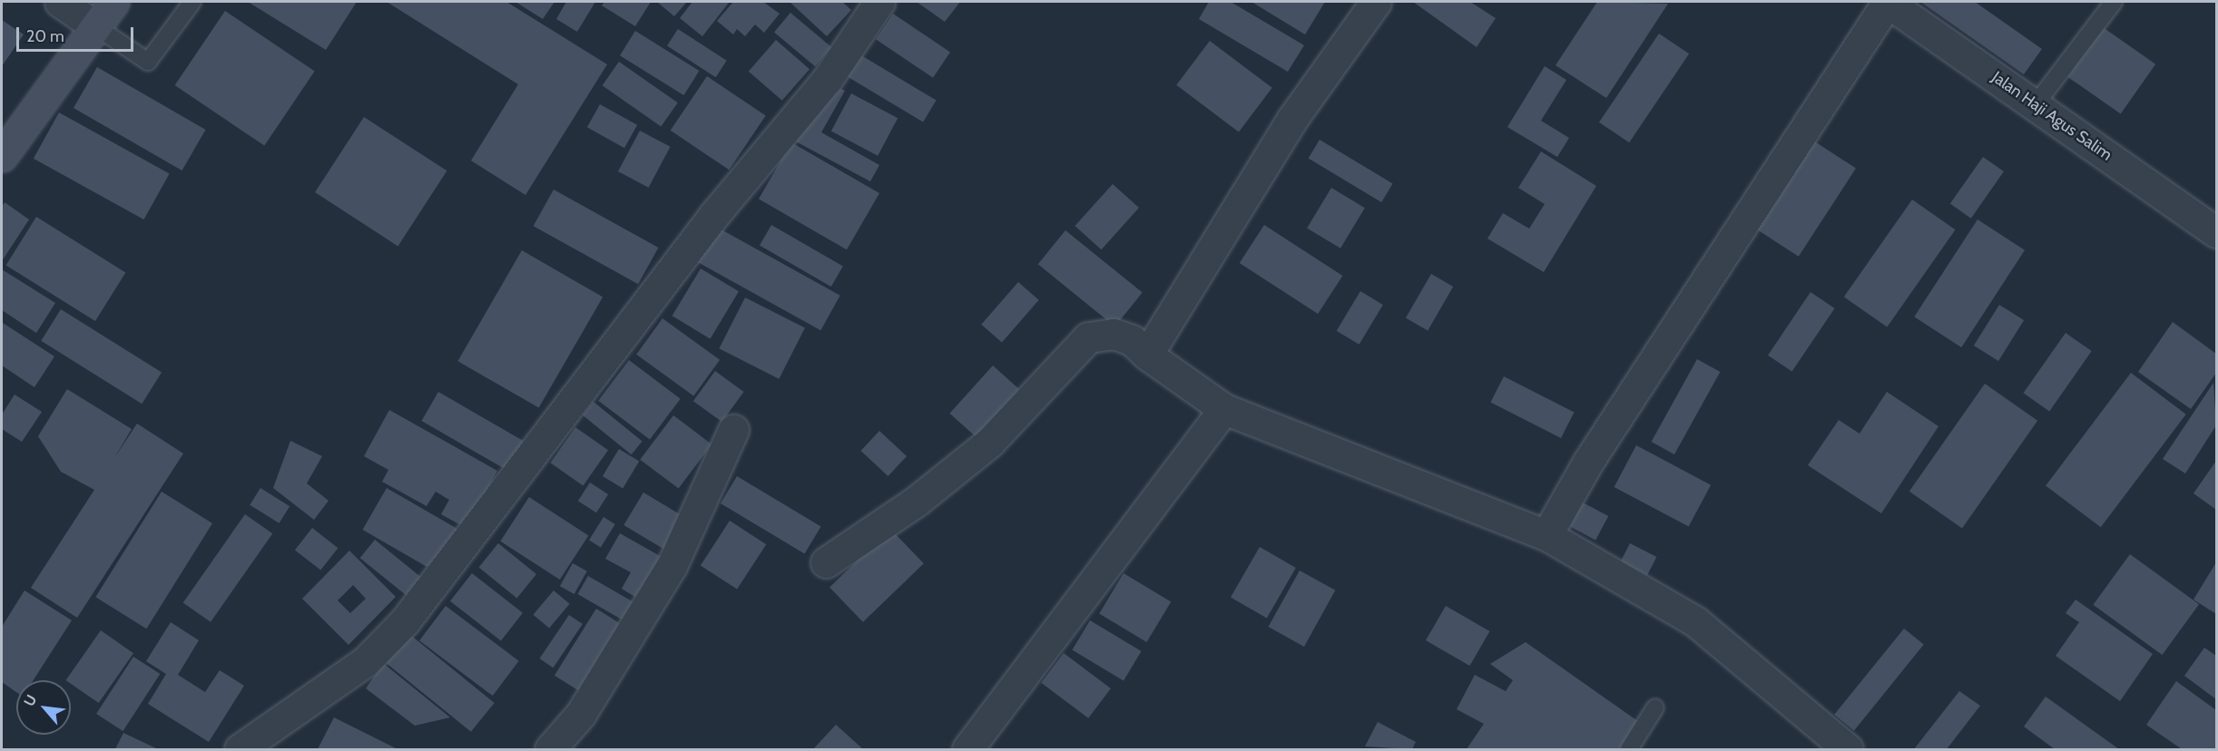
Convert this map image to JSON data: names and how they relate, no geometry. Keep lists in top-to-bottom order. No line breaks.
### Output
{"streets":{"street":["Jalan Haji Agus Salim"]},"scale_bar":"20 m","north":"top left"}
